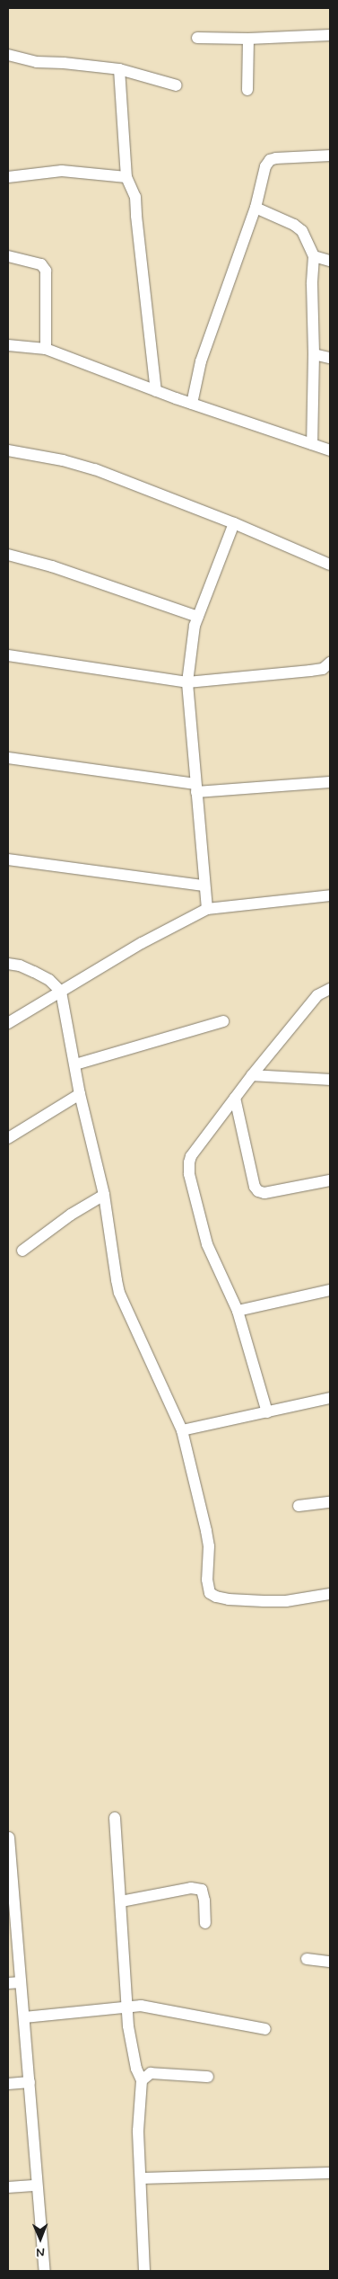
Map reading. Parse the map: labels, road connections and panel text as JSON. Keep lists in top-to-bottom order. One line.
{"north":"bottom"}
